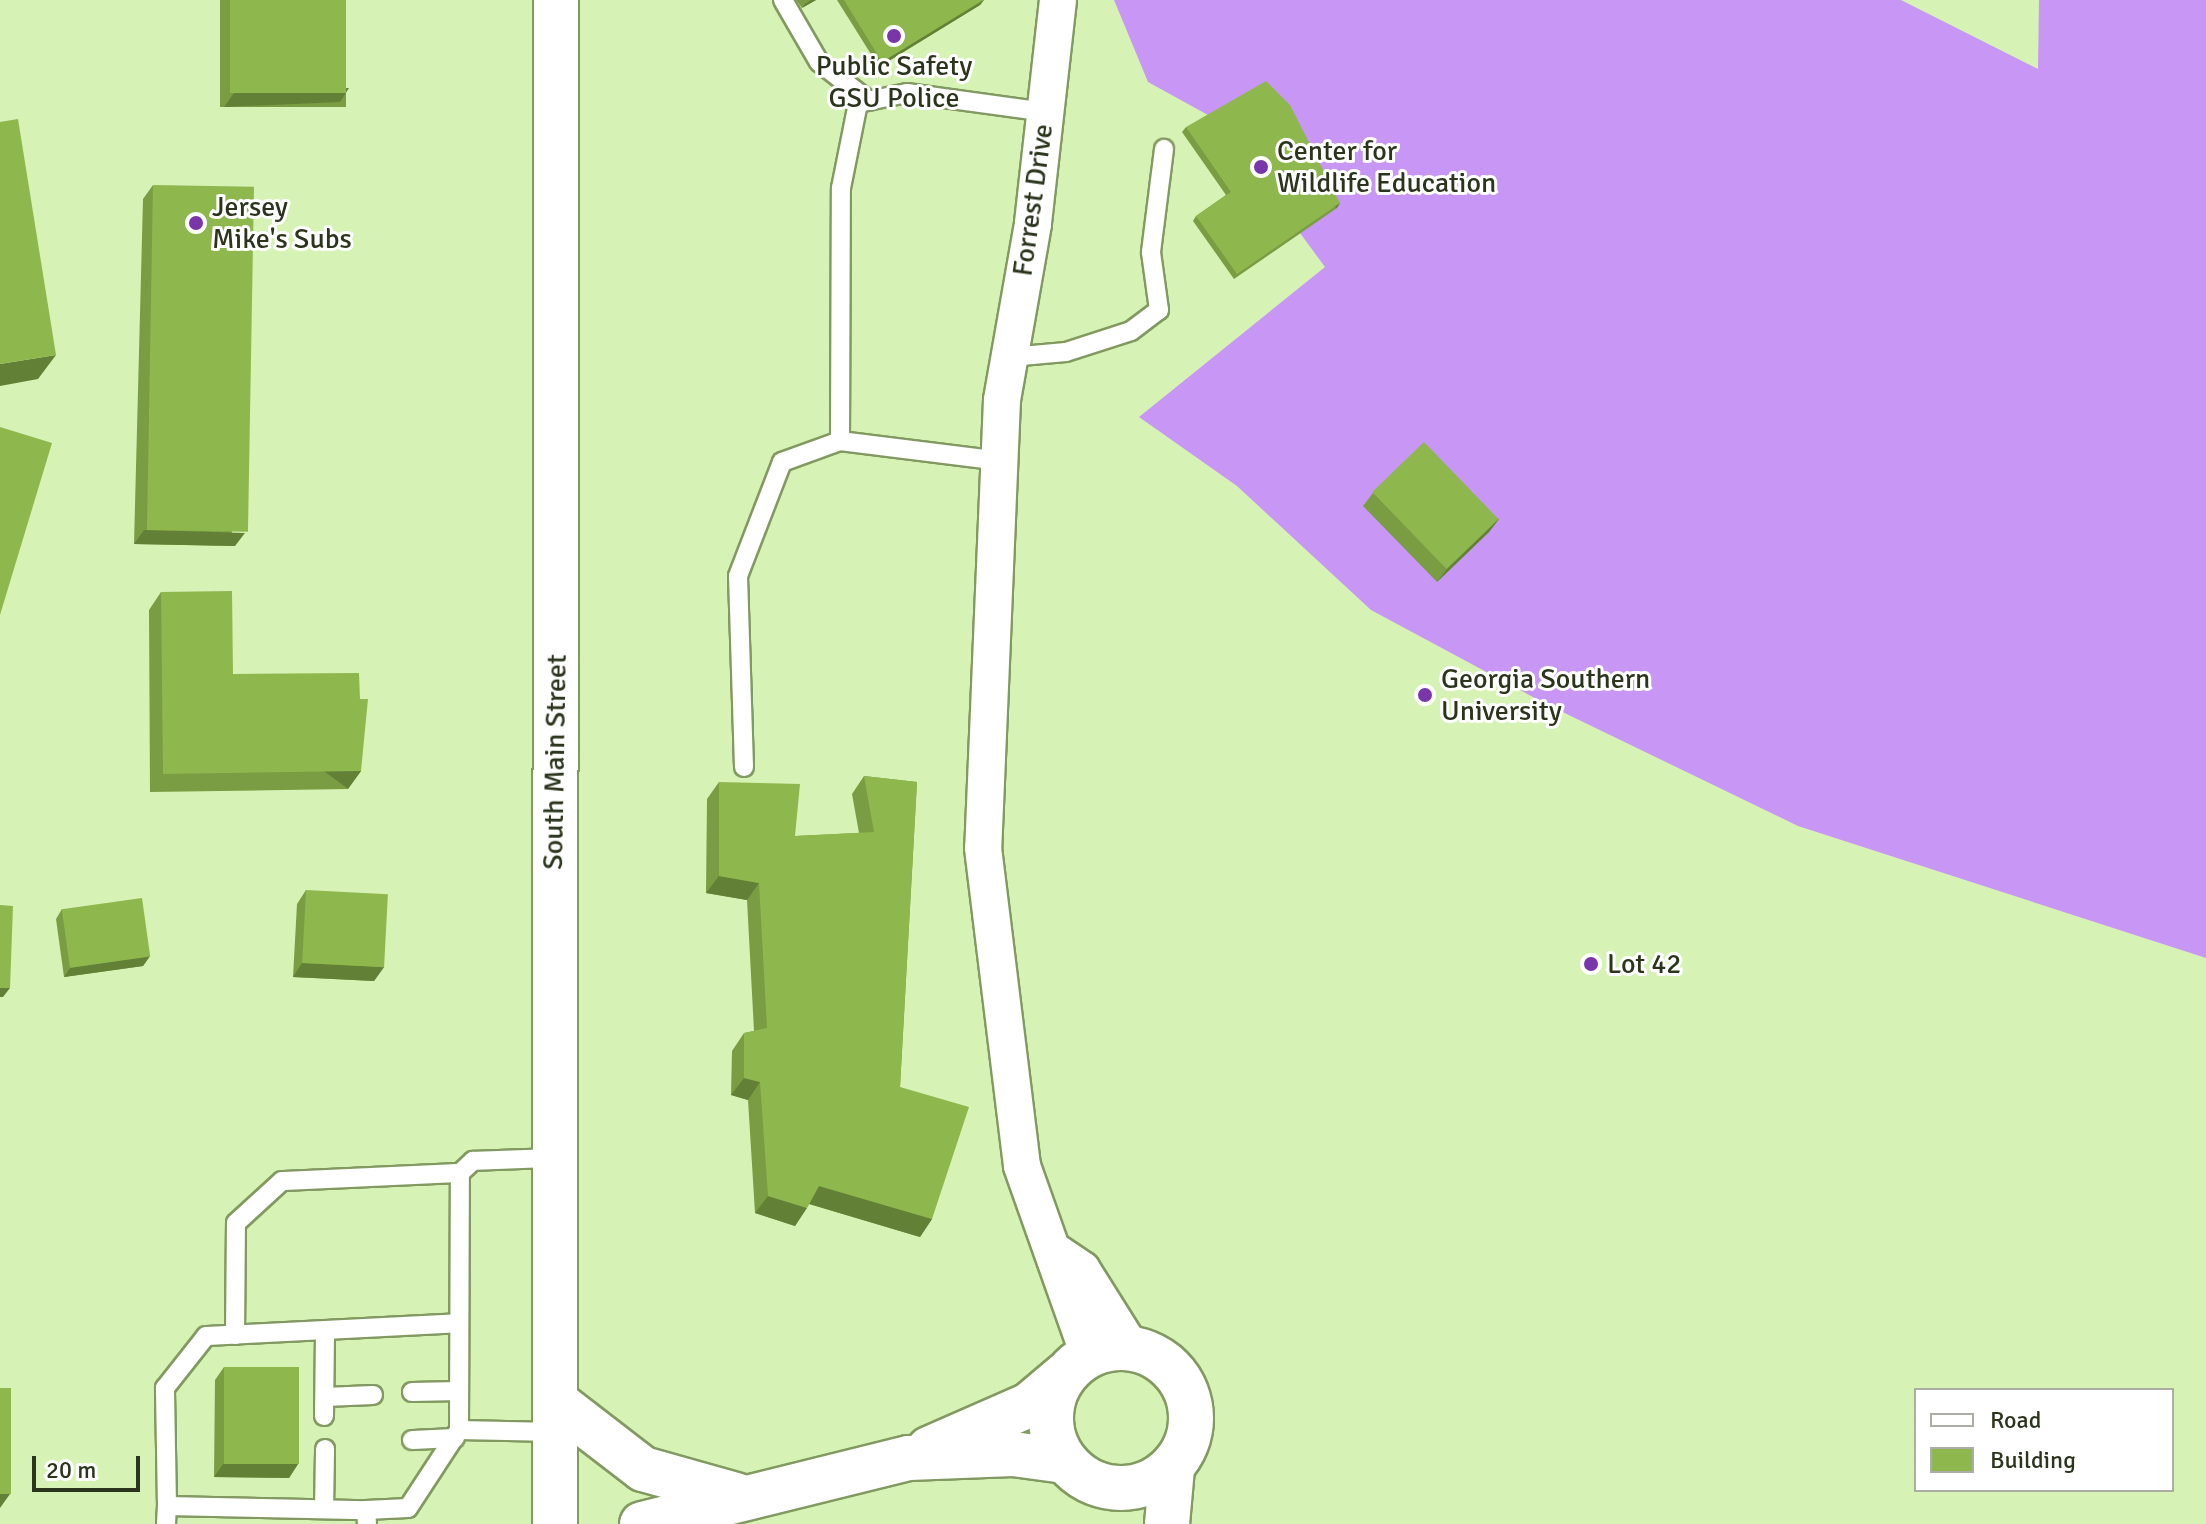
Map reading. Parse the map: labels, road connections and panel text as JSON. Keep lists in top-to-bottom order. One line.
{"streets":{"main road":["South Main Street"],"street":["Forrest Drive"]},"places":["Public Safety GSU Police","Center for Wildlife Education","Jersey Mike's Subs","Georgia Southern University","Lot 42"],"legend":["Road","Building"],"scale_bar":"20 m"}
